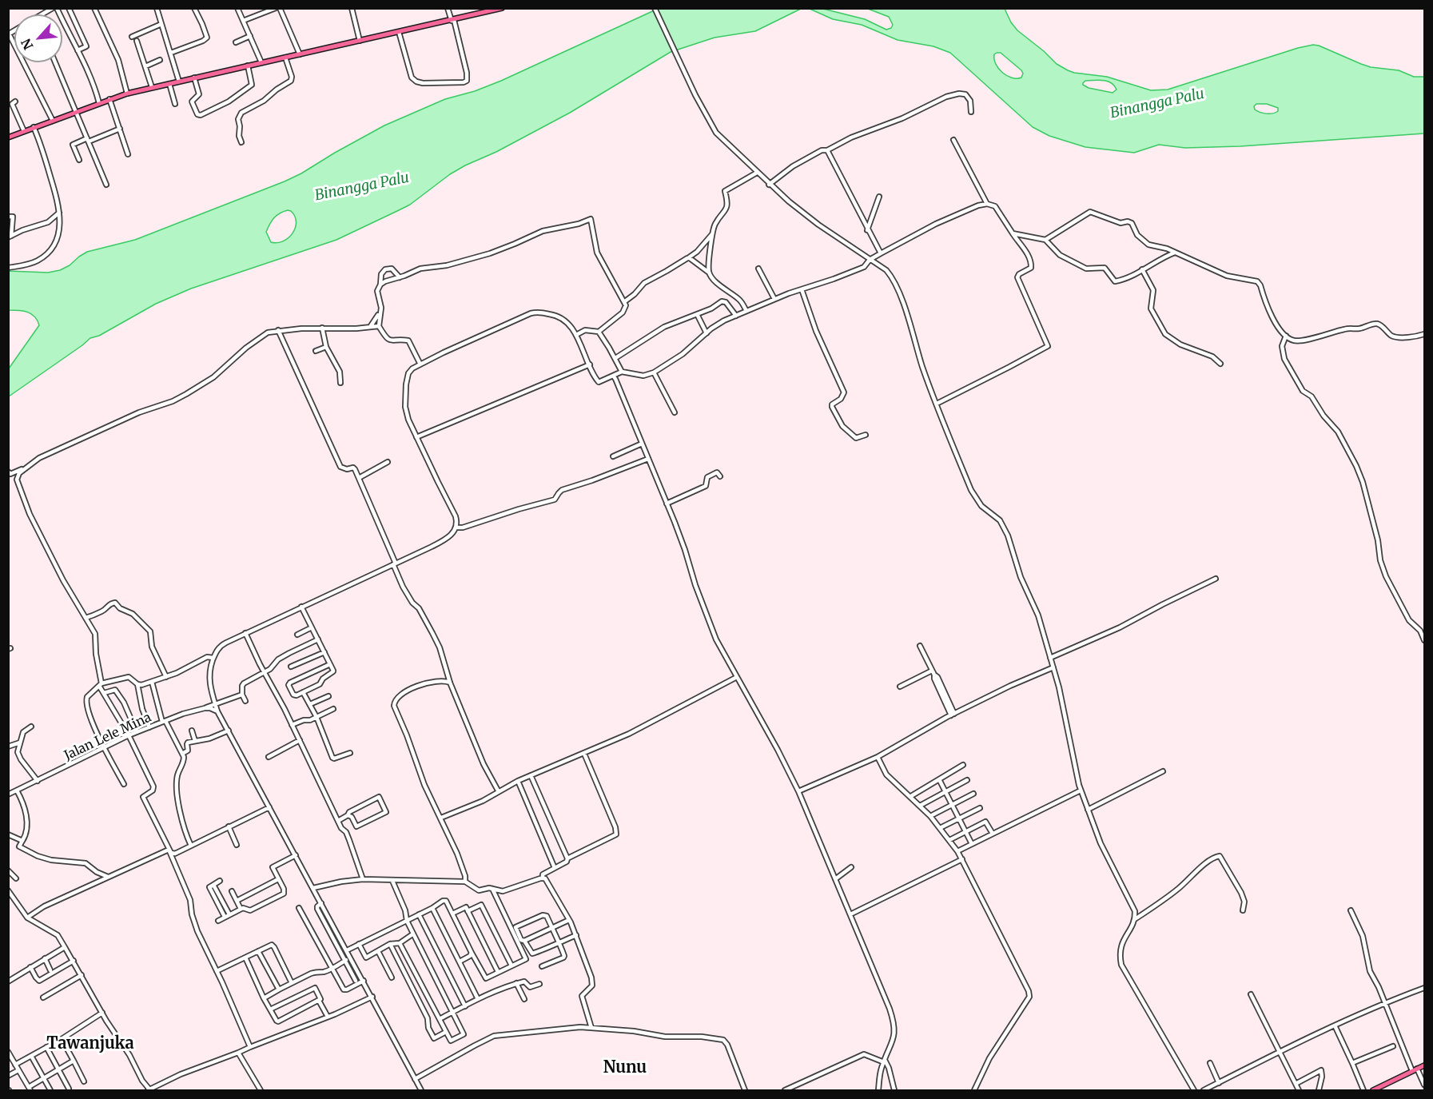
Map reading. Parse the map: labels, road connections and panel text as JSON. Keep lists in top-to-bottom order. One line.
{"streets":{"street":["Jalan Lele Mina"]},"districts":["Tawanjuka","Nunu"],"water":["Binangga Palu"],"north":"bottom left"}
